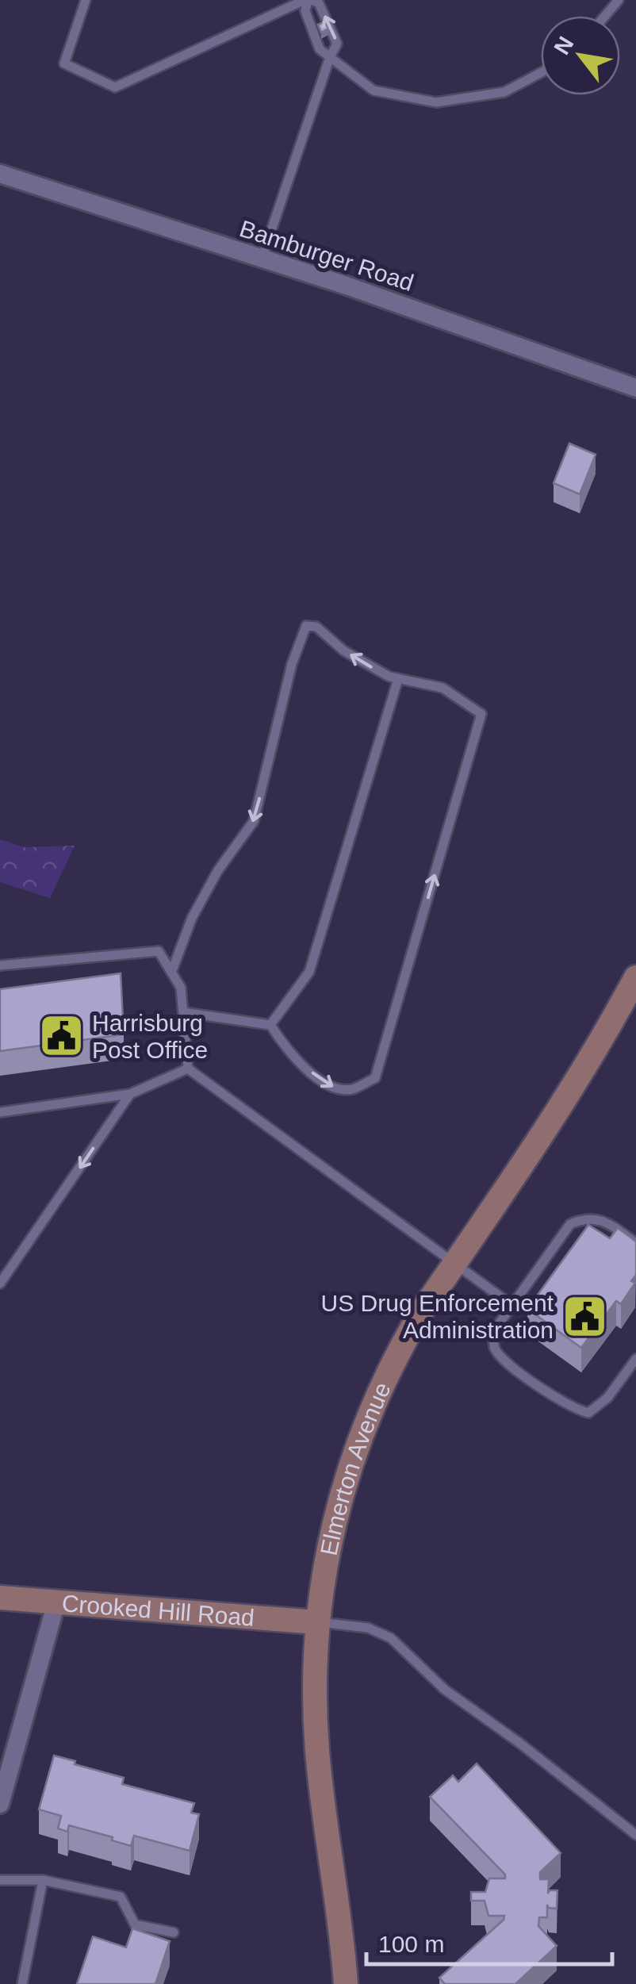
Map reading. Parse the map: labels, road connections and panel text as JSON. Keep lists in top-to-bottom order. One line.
{"streets":{"main road":["Elmerton Avenue","Crooked Hill Road"],"street":["Bamburger Road"]},"crossings":[["Elmerton Avenue","Crooked Hill Road"]],"places":{"public building":["Harrisburg Post Office","US Drug Enforcement Administration"]},"scale_bar":"100 m","north":"top left"}
